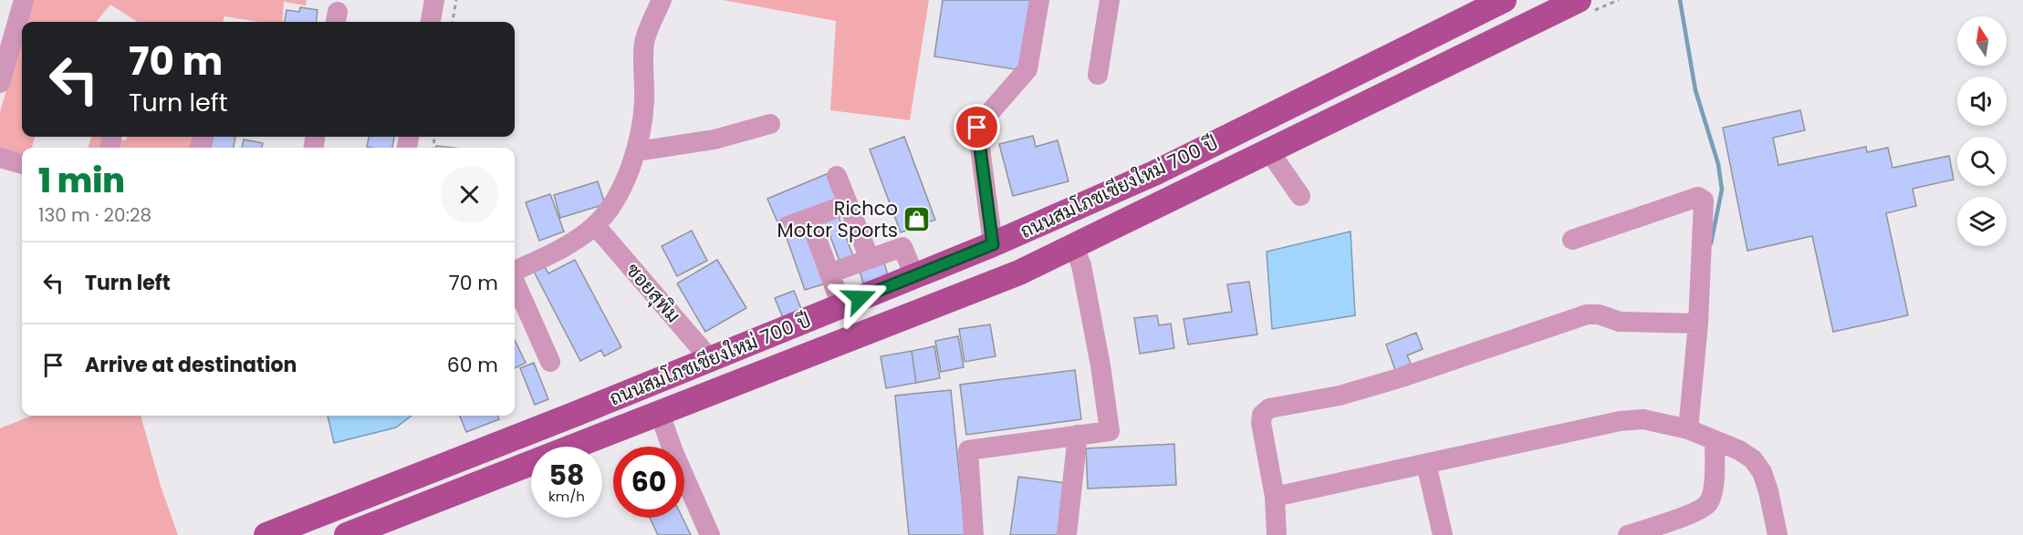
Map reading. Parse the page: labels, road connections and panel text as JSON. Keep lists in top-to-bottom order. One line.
{"streets":{"main road":["ถนนสมโภชเชียงใหม่ 700 ปี"],"street":["ซอยสุพิม"]},"crossings":[["ถนนสมโภชเชียงใหม่ 700 ปี","ซอยสุพิม"]],"places":{"shop":["Richco Motor Sports"]},"north":"top","page":{"turn":["70 m","Turn left"],"heading":["1 min","130 m · 20:28"],"list":[{"name":"Turn left","value":"70 m"},{"name":"Arrive at destination","value":"60 m"}],"speed":"58 km/h","limit":"60"}}
